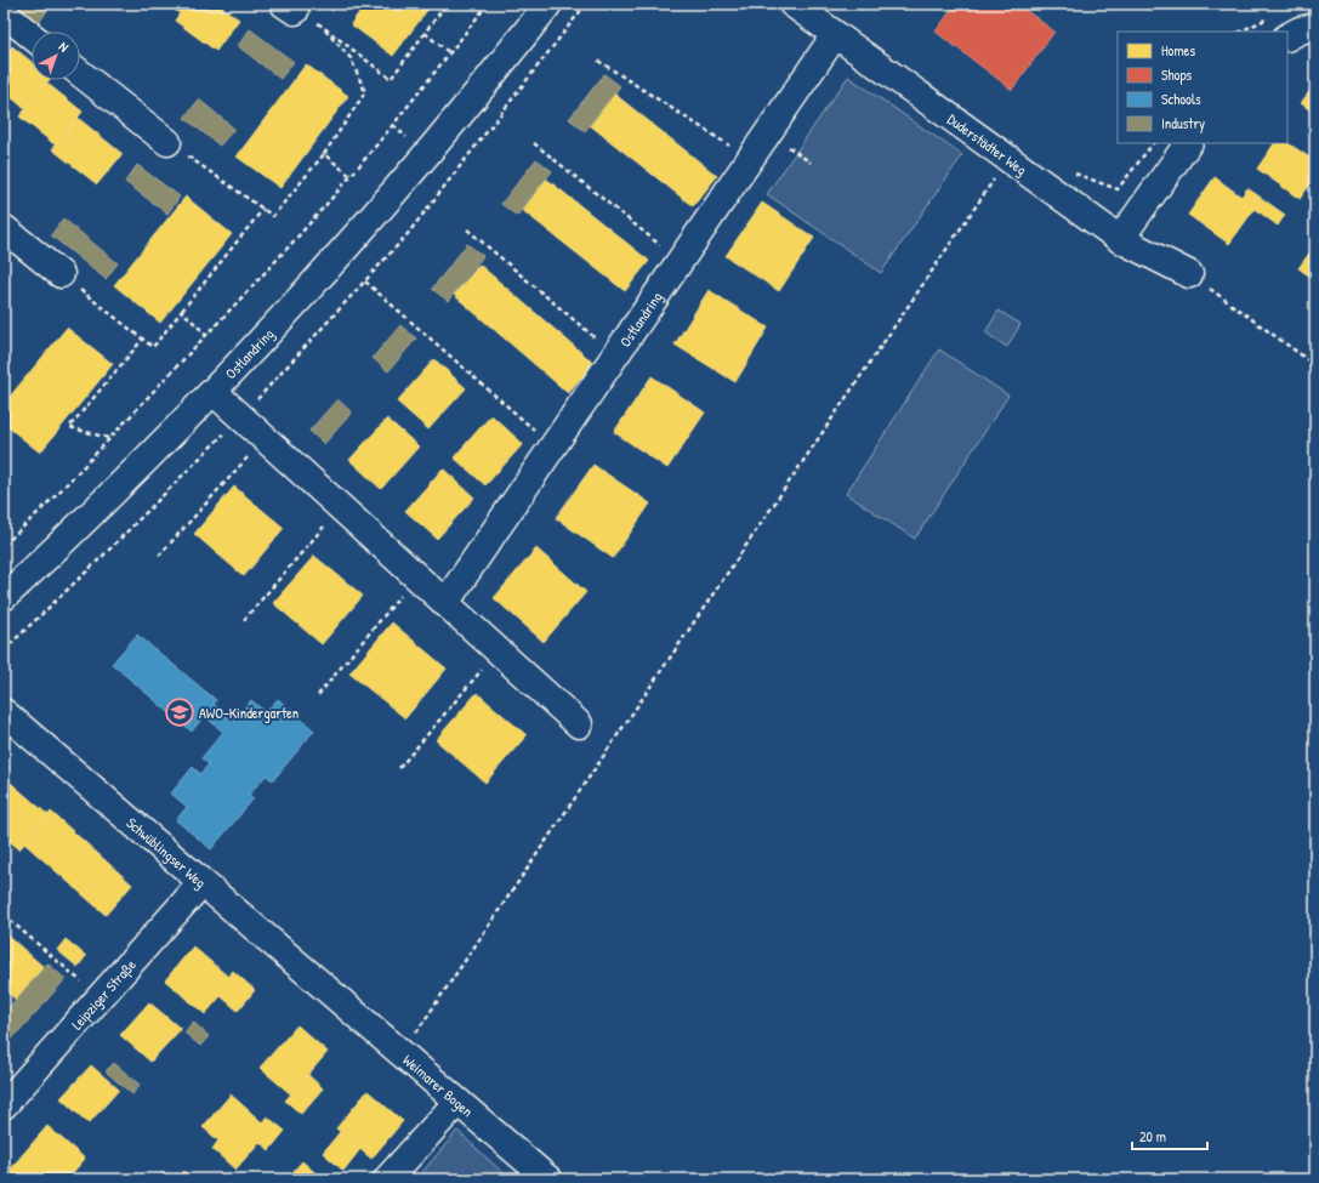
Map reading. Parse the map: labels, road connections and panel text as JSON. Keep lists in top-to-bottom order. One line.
{"streets":{"street":["Duderstädter Weg","Ostlandring","Schwüblingser Weg","Leipziger Straße","Weimarer Bogen"]},"crossings":[["Duderstädter Weg","Ostlandring"],["Schwüblingser Weg","Leipziger Straße"],["Schwüblingser Weg","Weimarer Bogen"]],"places":{"school or university":["AWO-Kindergarten"]},"legend":["Homes","Shops","Schools","Industry"],"scale_bar":"20 m","north":"top right"}
